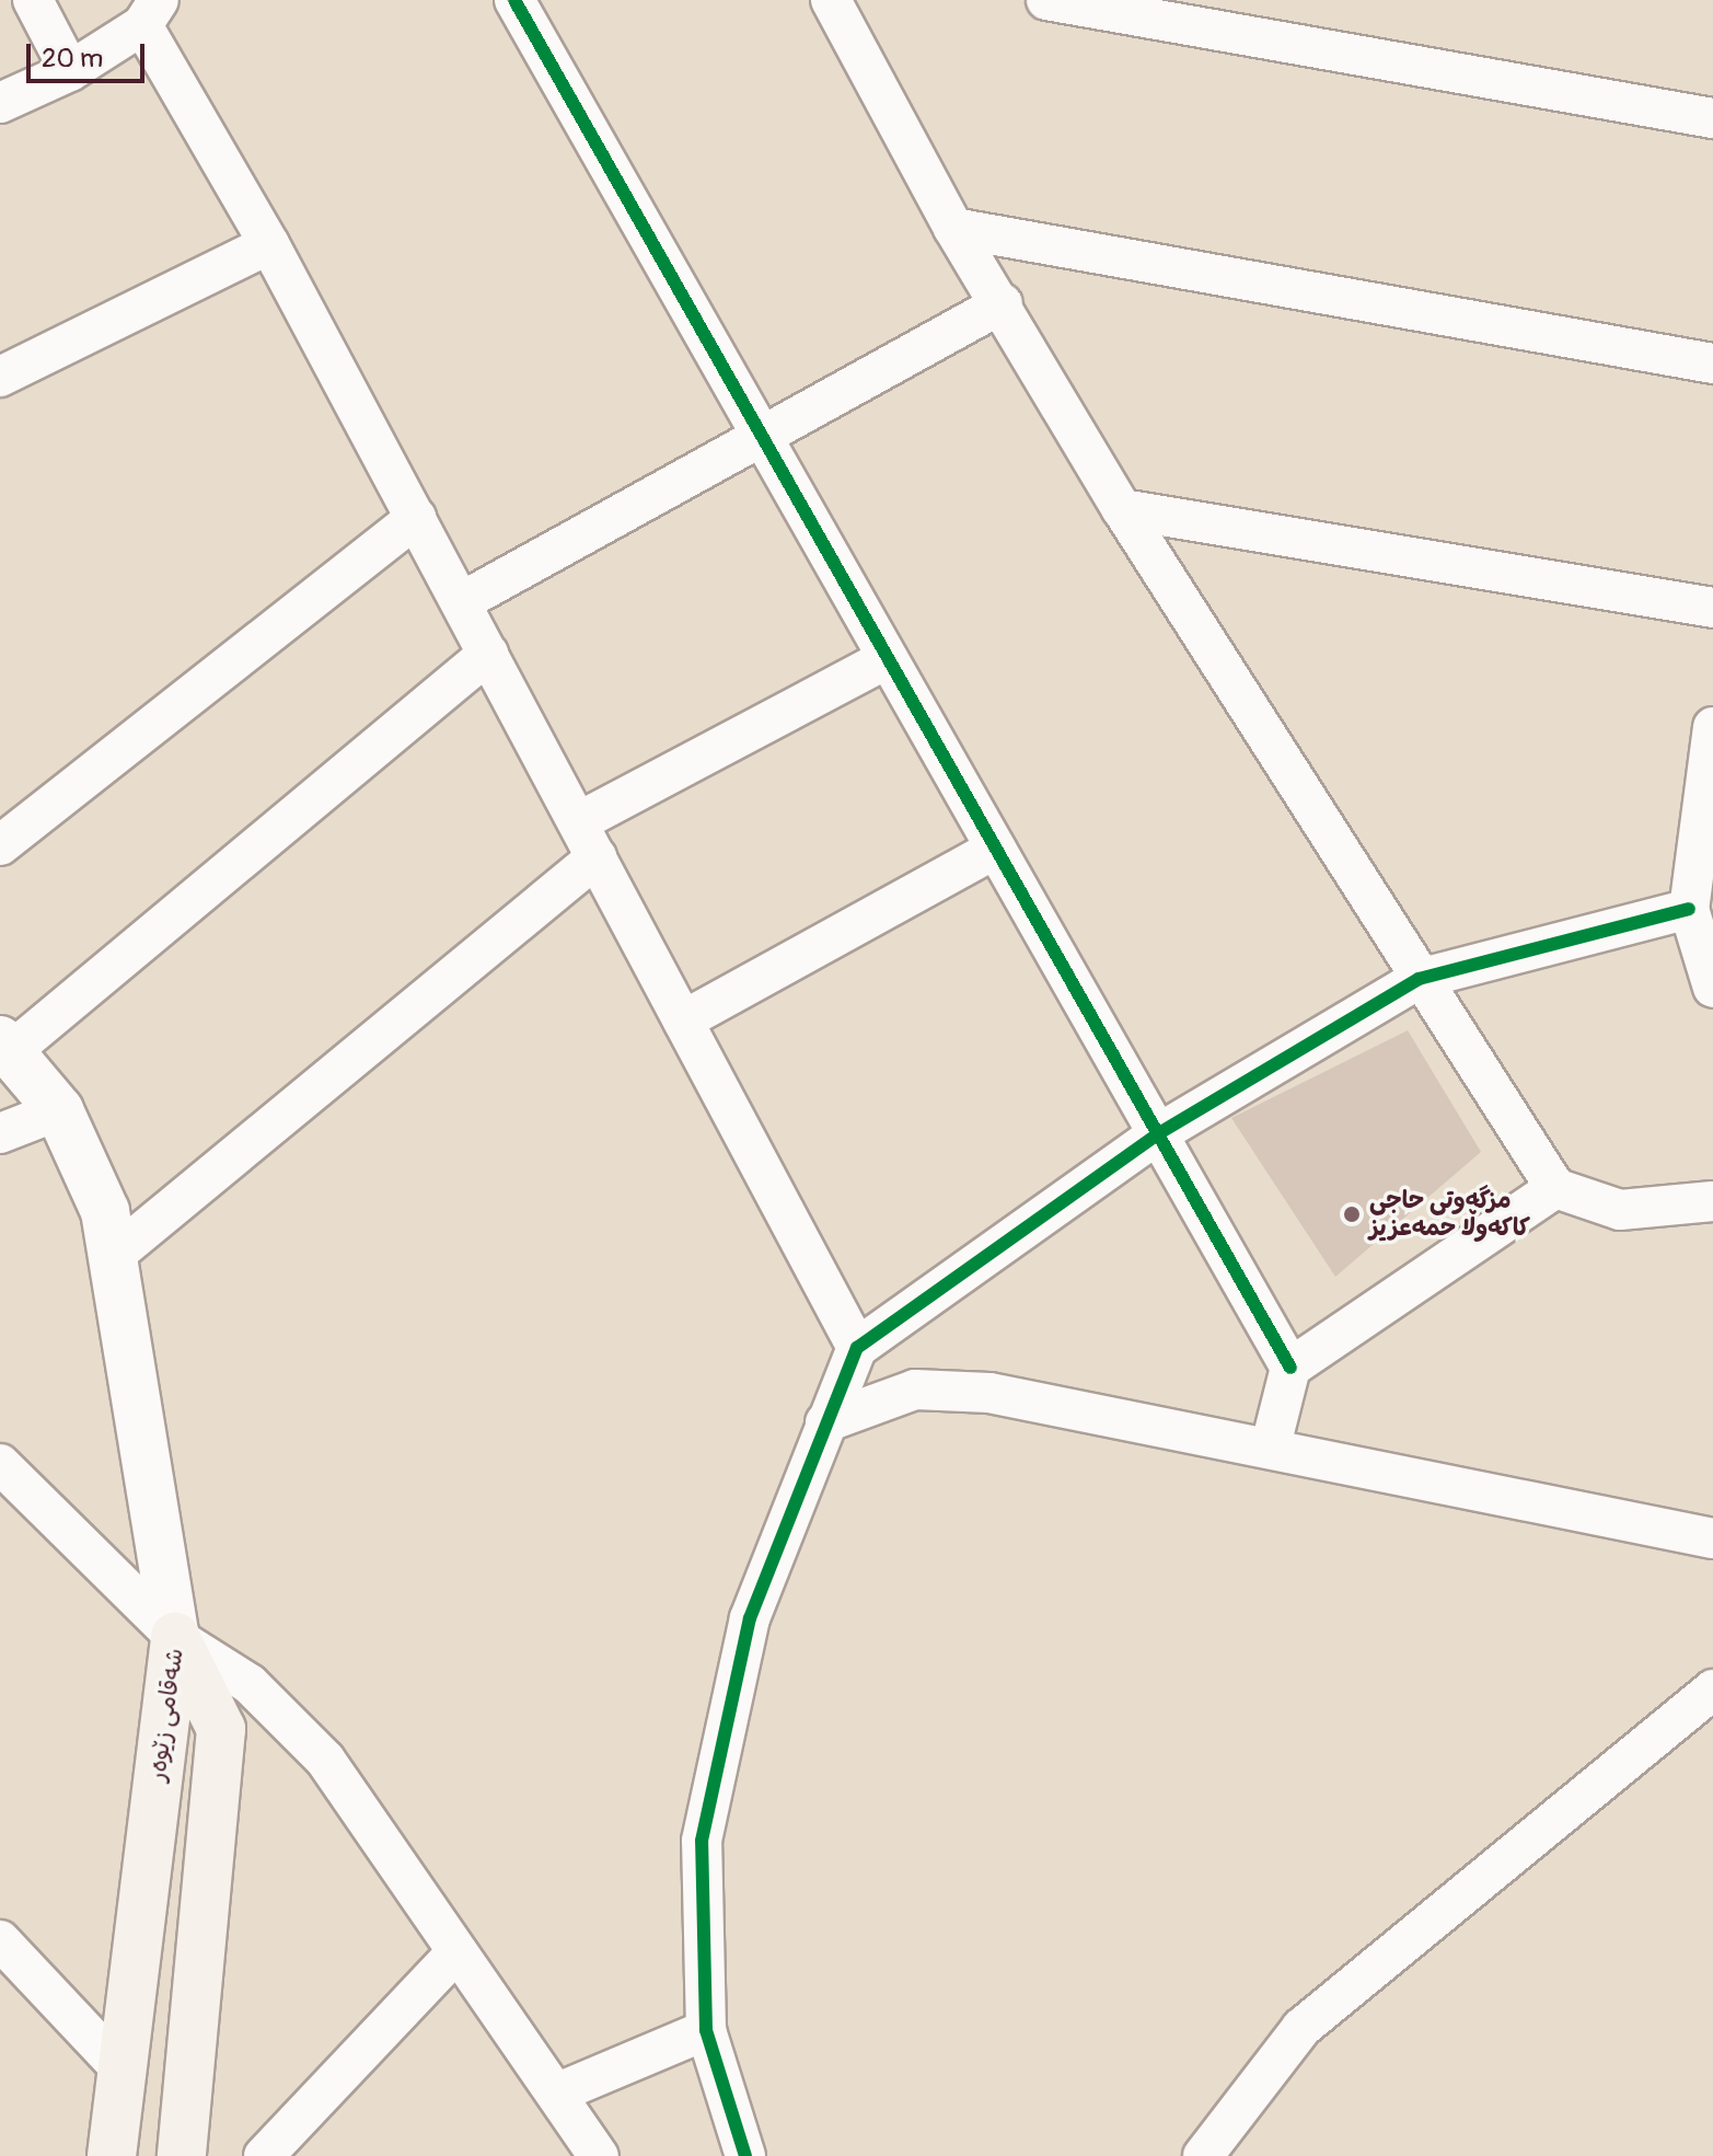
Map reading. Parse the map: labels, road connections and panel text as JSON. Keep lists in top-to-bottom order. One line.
{"streets":{"main road":["شەقامی زێوەر"]},"places":["مزگەوتی حاجی کاکەوڵا حمەعزیز"],"scale_bar":"20 m"}
